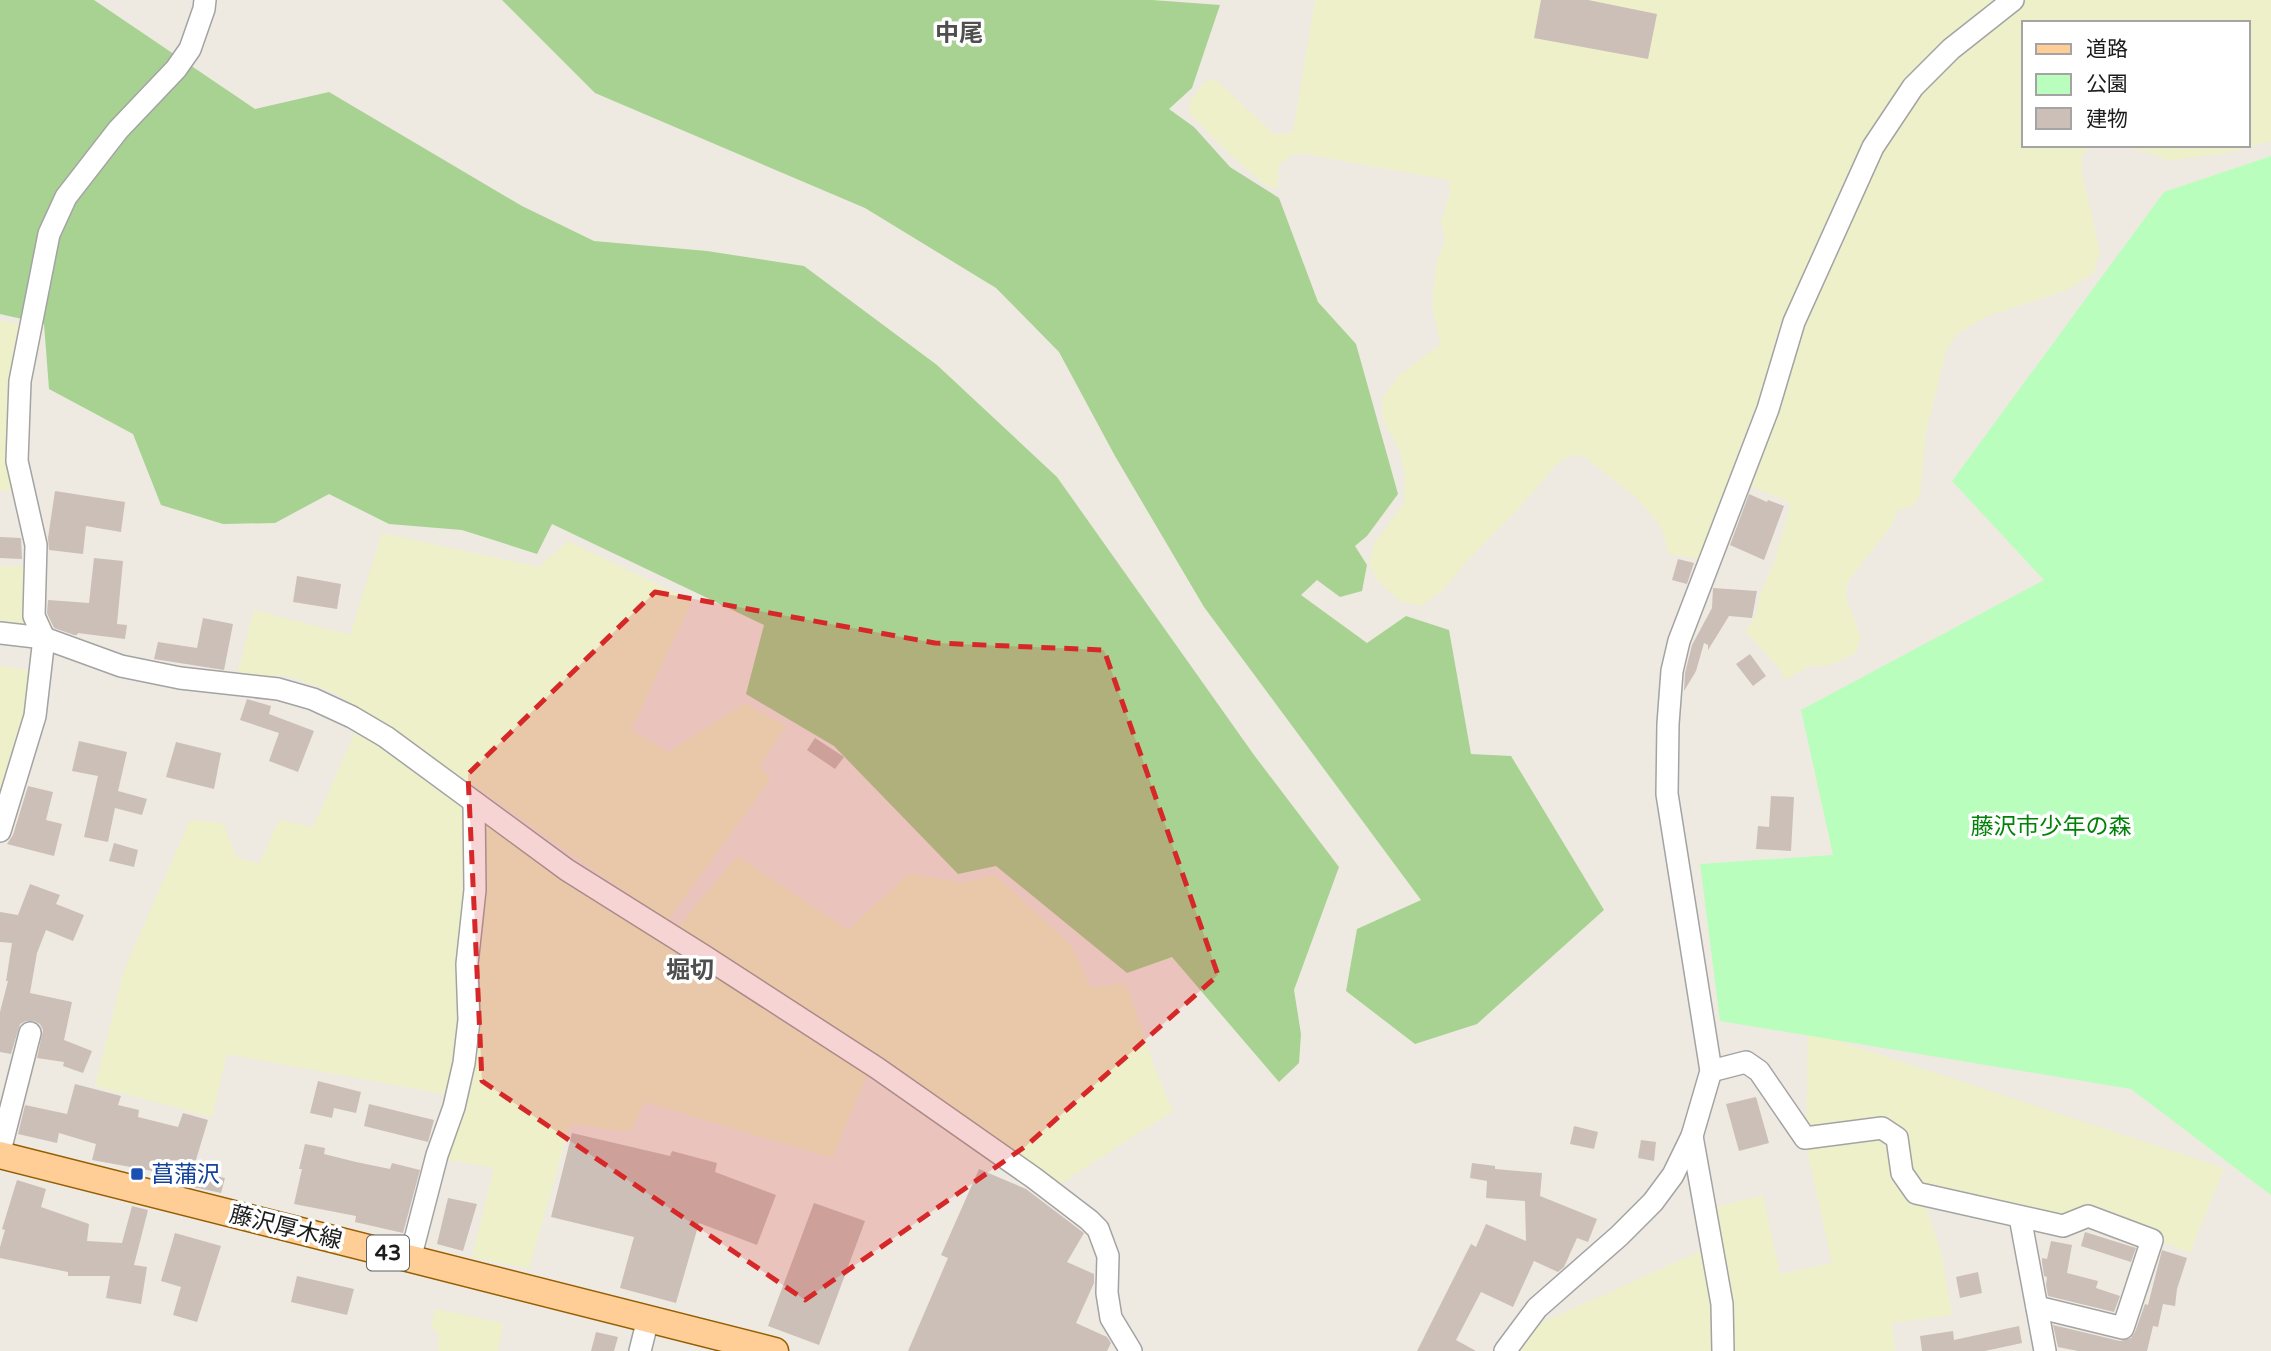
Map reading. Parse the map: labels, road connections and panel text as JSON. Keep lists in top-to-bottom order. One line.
{"streets":{"main road":["藤沢厚木線","43"]},"districts":["中尾","堀切"],"parks":["藤沢市少年の森"],"places":{"transit":["菖蒲沢"]},"legend":["道路","公園","建物"]}
